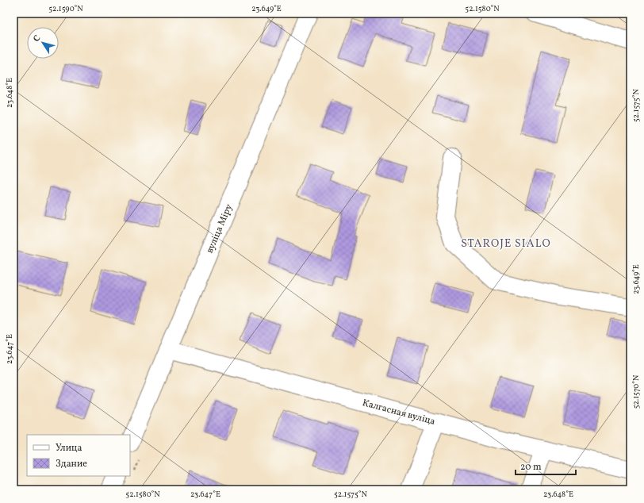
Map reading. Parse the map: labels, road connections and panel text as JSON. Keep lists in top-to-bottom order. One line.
{"streets":{"street":["вуліца Міру","Калгасная вуліца"]},"crossings":[["вуліца Міру","Калгасная вуліца"]],"districts":["STAROJE SIALO"],"legend":["Улица","Здание"],"scale_bar":"20 m","north":"top left","coordinates":["52.1590°N","23.649°E","52.1580°N","23.648°E","52.1575°N","23.647°E","52.1570°N"]}
